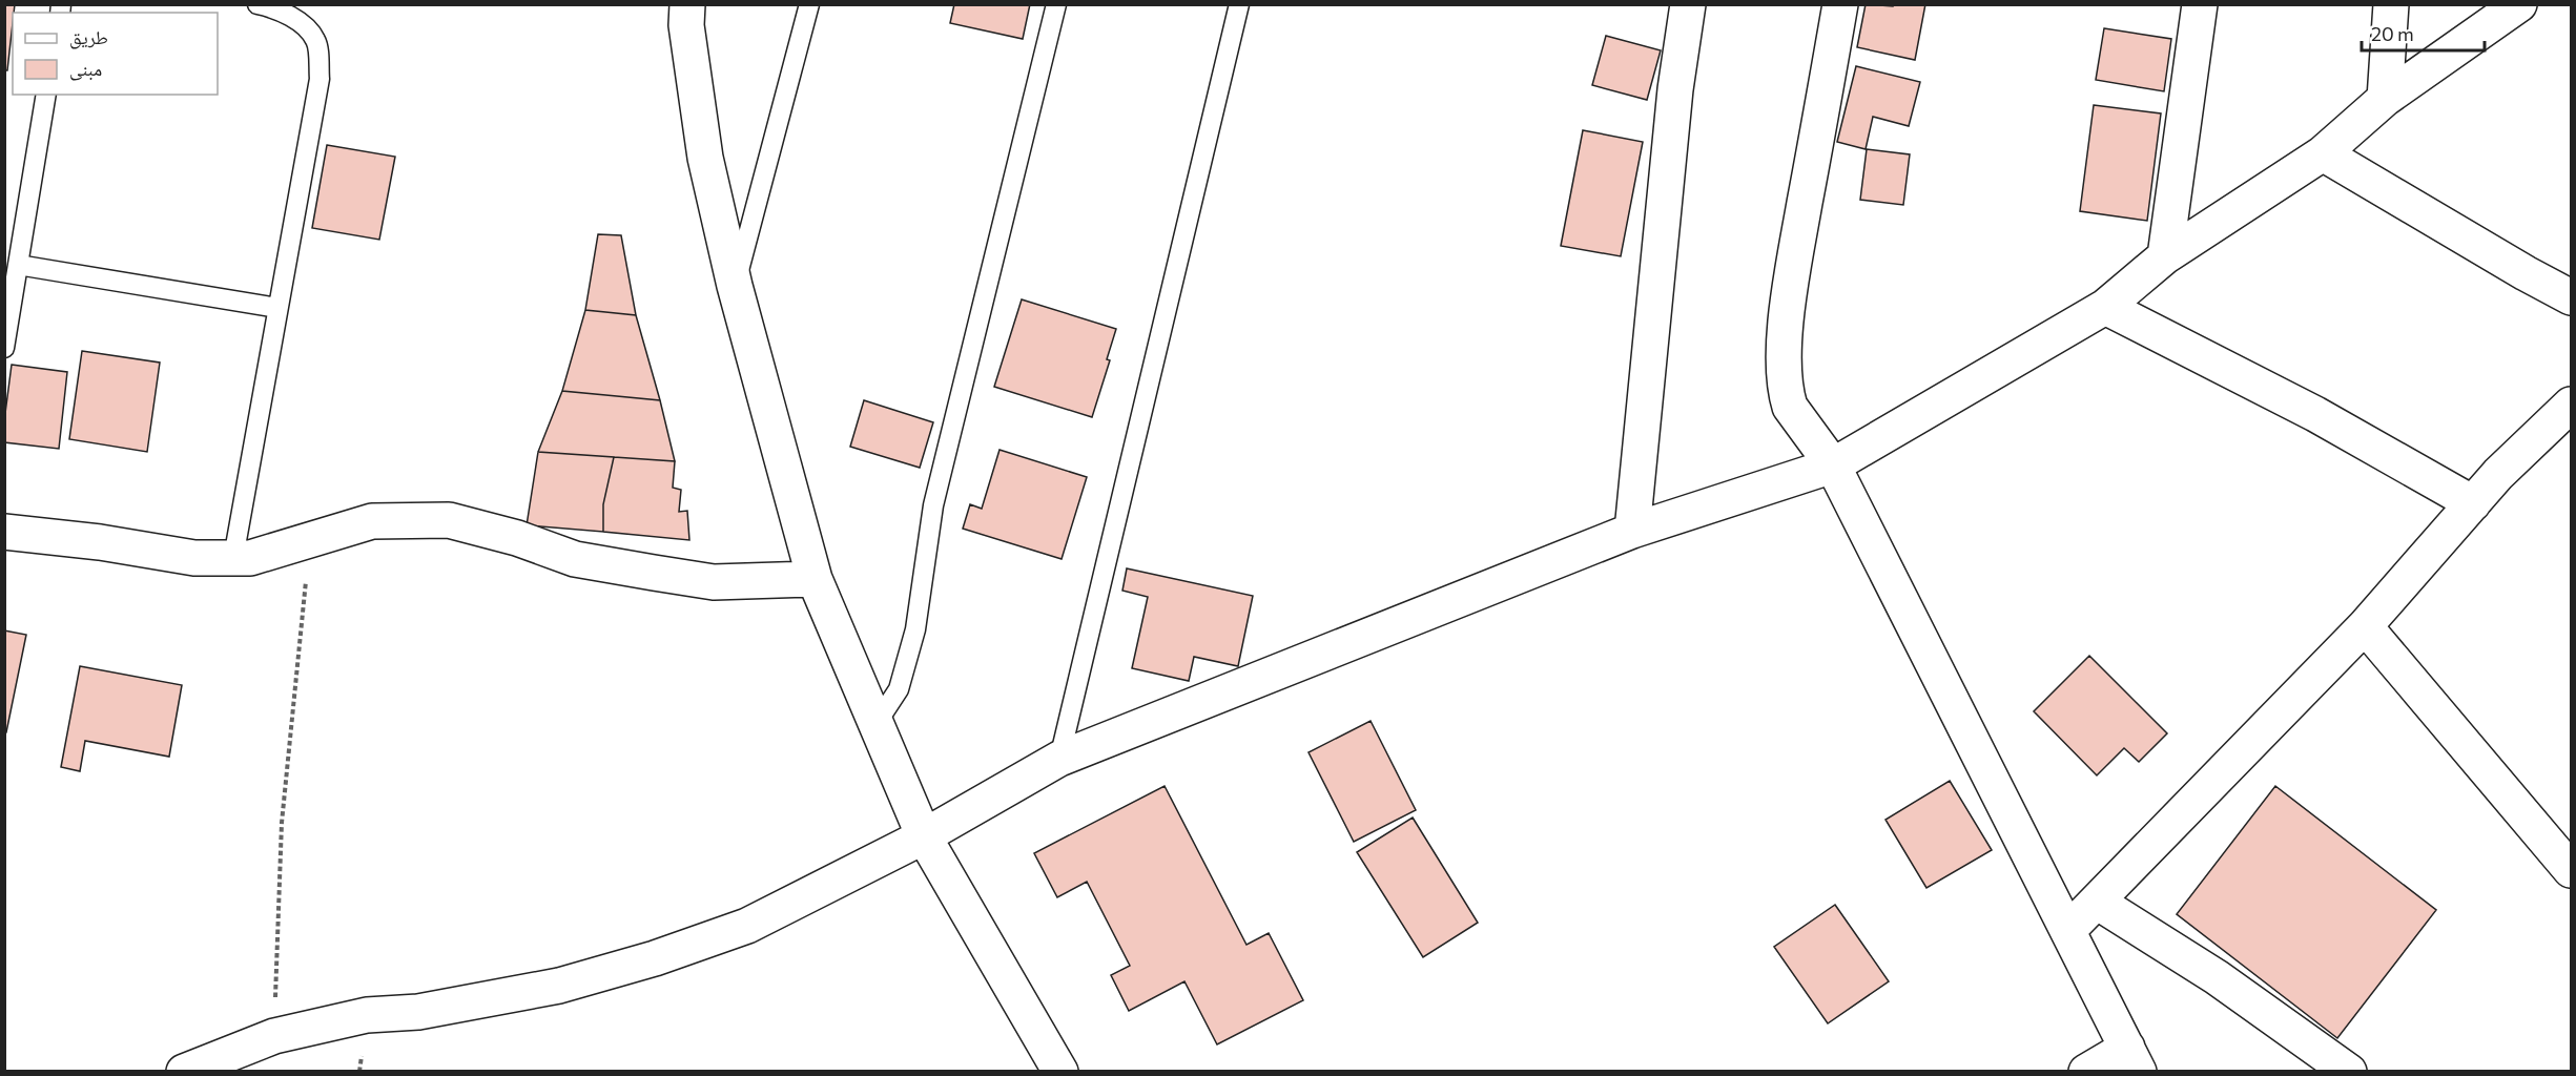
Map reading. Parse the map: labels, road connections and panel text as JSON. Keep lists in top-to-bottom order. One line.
{"legend":["طريق","مبنى"],"scale_bar":"20 m"}
